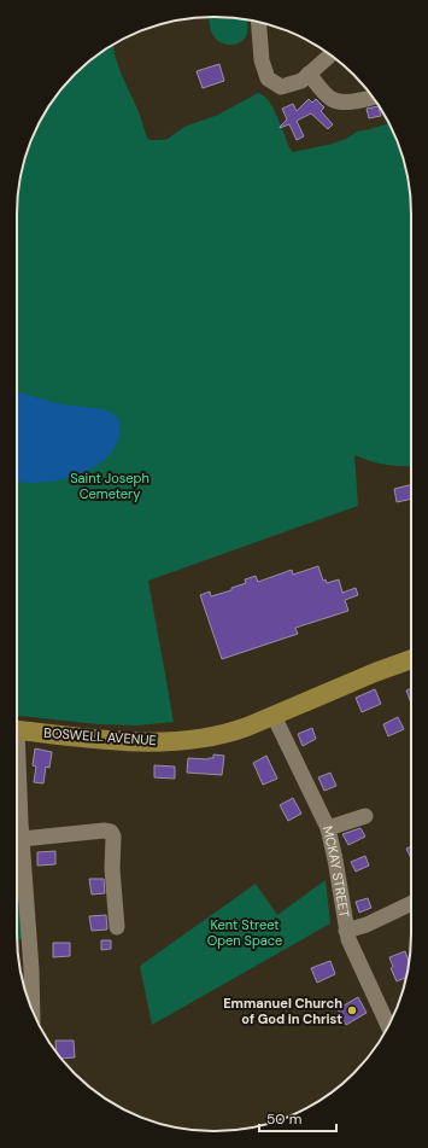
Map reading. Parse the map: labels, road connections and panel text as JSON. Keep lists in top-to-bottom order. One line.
{"streets":{"main road":["BOSWELL AVENUE"],"street":["MCKAY STREET"]},"crossings":[["BOSWELL AVENUE","MCKAY STREET"]],"parks":["Saint Joseph Cemetery","Kent Street Open Space"],"places":["Emmanuel Church of God in Christ"],"scale_bar":"50 m"}
